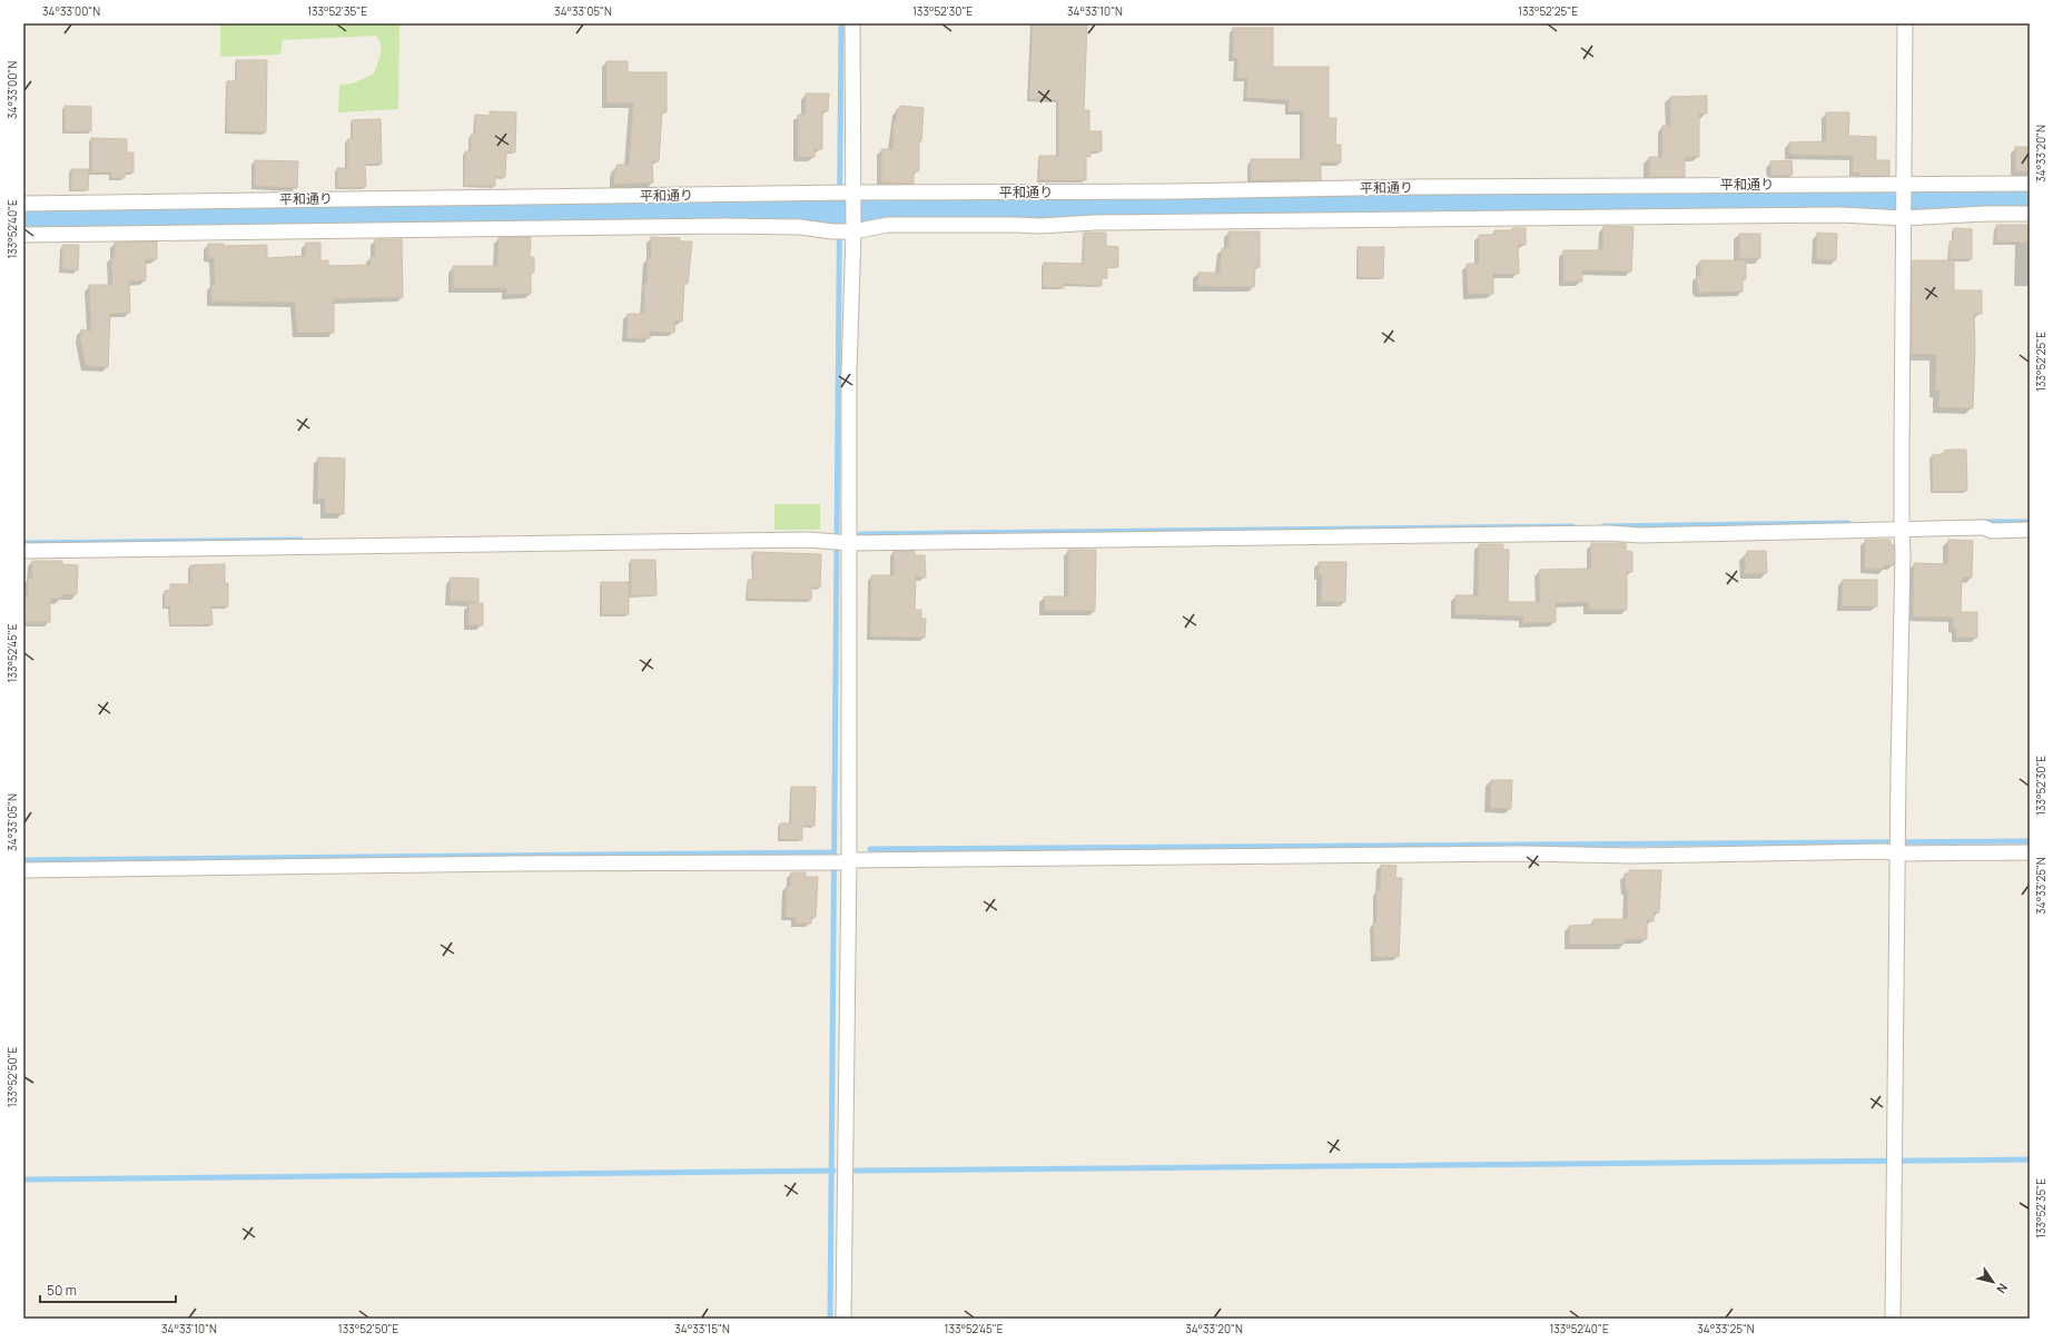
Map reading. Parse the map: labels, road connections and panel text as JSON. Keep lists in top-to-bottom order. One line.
{"streets":{"street":["平和通り"]},"scale_bar":"50 m","north":"bottom right","coordinates":["34°33'00\"N","133°52'35\"E","34°33'05\"N","133°52'30\"E","34°33'10\"N","133°52'25\"E","34°33'20\"N","133°52'40\"E","133°52'45\"E","34°33'25\"N","133°52'50\"E","34°33'15\"N"]}
